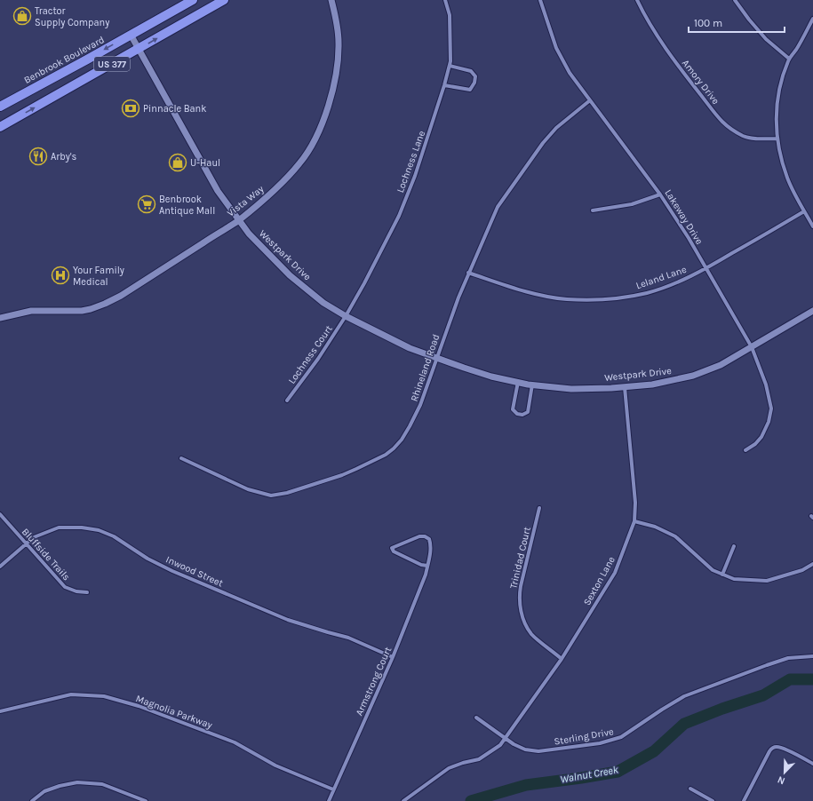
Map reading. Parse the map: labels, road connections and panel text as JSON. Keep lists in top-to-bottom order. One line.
{"streets":{"highway":["Benbrook Boulevard","US 377"],"street":["Amory Drive","Lochness Lane","Vista Way","Lakeway Drive","Westpark Drive","Leland Lane","Lochness Court","Rhineland Road","Bluffside Trails","Trinidad Court","Inwood Street","Sexton Lane","Armstrong Court","Magnolia Parkway","Sterling Drive"]},"crossings":[["Benbrook Boulevard","Westpark Drive"],["US 377","Westpark Drive"],["Lochness Lane","Westpark Drive"],["Lochness Lane","Lochness Court"],["Vista Way","Westpark Drive"],["Lakeway Drive","Westpark Drive"],["Lakeway Drive","Leland Lane"],["Lakeway Drive","Rhineland Road"],["Westpark Drive","Lochness Court"],["Westpark Drive","Rhineland Road"],["Westpark Drive","Sexton Lane"],["Leland Lane","Rhineland Road"],["Bluffside Trails","Inwood Street"],["Trinidad Court","Sexton Lane"],["Inwood Street","Armstrong Court"],["Sexton Lane","Sterling Drive"],["Armstrong Court","Magnolia Parkway"]],"water":["Walnut Creek"],"places":{"shop":["Tractor Supply Company","U-Haul"],"bank":["Pinnacle Bank"],"restaurant":["Arby's"],"supermarket":["Benbrook Antique Mall"],"hospital":["Your Family Medical"]},"scale_bar":"100 m","north":"bottom left"}
